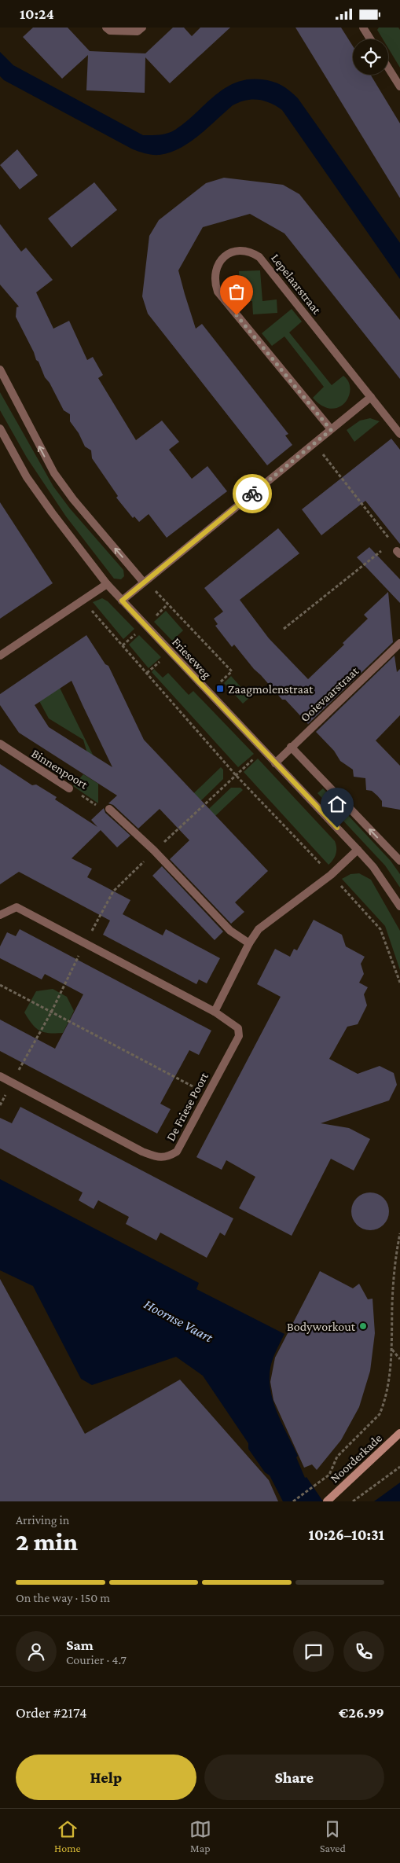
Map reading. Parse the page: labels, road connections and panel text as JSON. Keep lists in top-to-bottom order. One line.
{"streets":{"main road":["Noorderkade"],"street":["Lepelaarstraat","Frieseweg","Ooievaarstraat","Binnenpoort","De Friese Poort"]},"crossings":[["Frieseweg","Ooievaarstraat"]],"water":["Hoornse Vaart"],"places":{"transit":["Zaagmolenstraat"],"other":["Bodyworkout"]},"page":{"status":"10:24","heading":["2 min","Arriving in","10:26–10:31"],"panel":["Sam","Courier · 4.7","Order #2174","€26.99"],"bar":"On the way · 150 m","buttons":["Help","Share"],"tabs":["Home","Map","Saved"]}}
